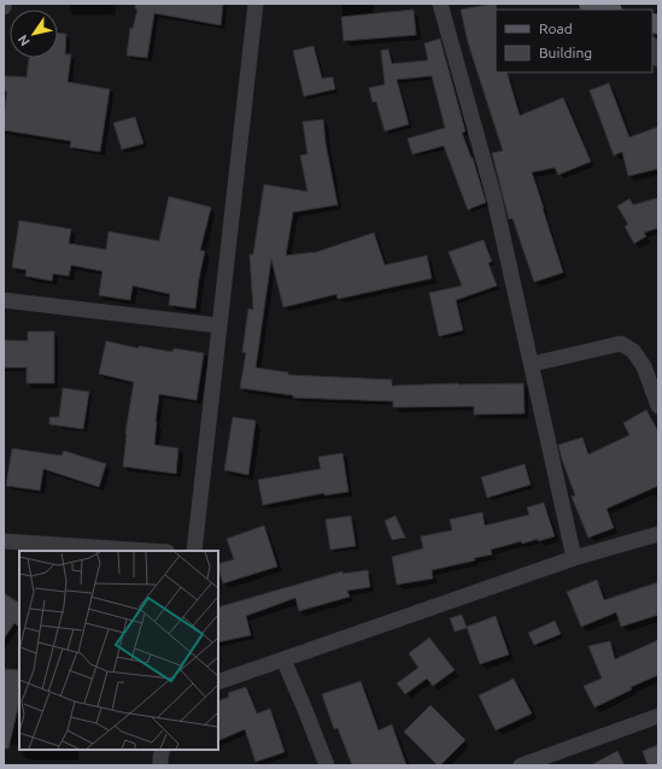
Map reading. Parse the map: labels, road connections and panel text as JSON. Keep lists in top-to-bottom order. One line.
{"legend":["Road","Building"],"north":"bottom left"}
